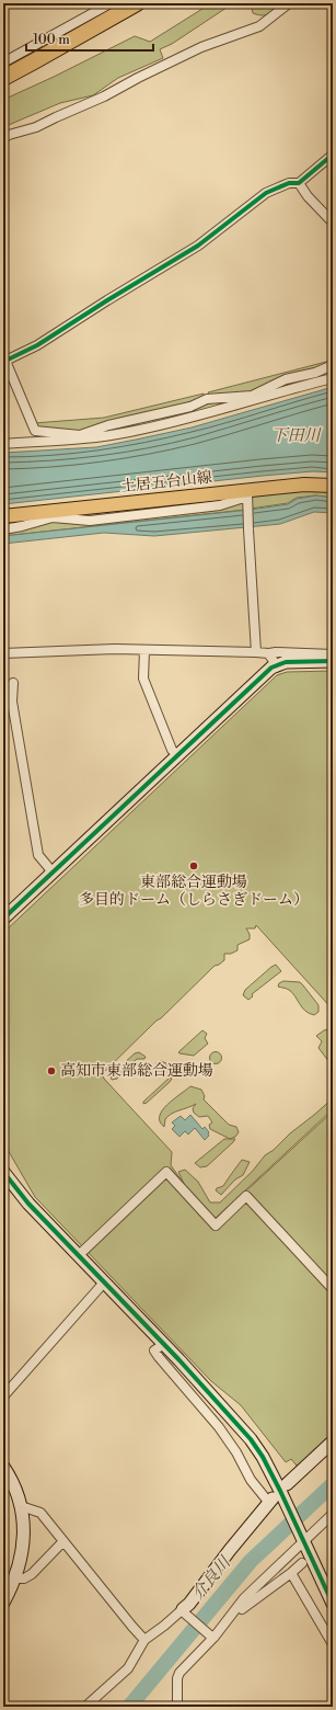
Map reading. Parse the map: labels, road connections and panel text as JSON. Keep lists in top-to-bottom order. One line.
{"streets":{"main road":["土居五台山線"]},"water":["下田川","介良川"],"places":["東部総合運動場 多目的ドーム（しらさぎドーム）","高知市東部総合運動場"],"scale_bar":"100 m"}
